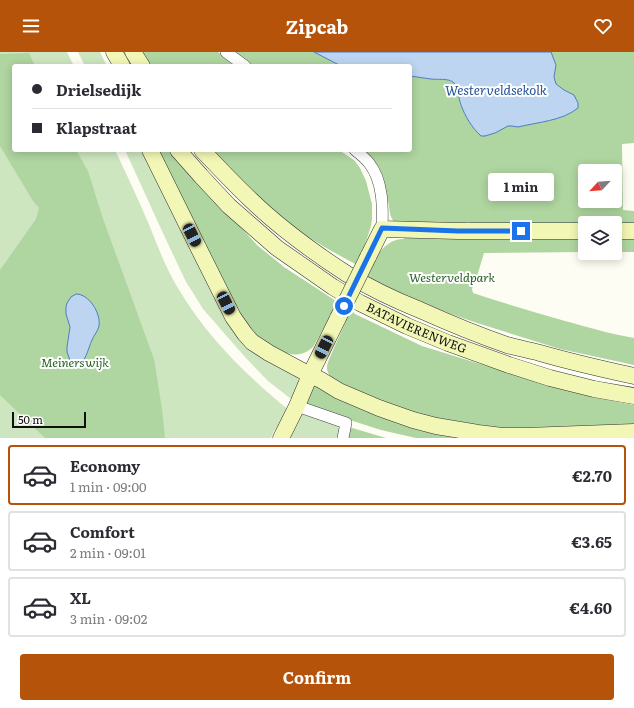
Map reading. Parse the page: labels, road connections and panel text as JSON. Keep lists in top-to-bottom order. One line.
{"streets":{"main road":["BATAVIERENWEG"]},"water":["Westerveldsekolk"],"parks":["Westerveldpark","Meinerswijk"],"scale_bar":"50 m","north":"bottom left","page":{"header":"Zipcab","banner":["Drielsedijk","Klapstraat"],"bubble":"1 min","scale":"50 m","list":[{"name":"Economy","note":"1 min · 09:00","value":"€2.70"},{"name":"Comfort","note":"2 min · 09:01","value":"€3.65"},{"name":"XL","note":"3 min · 09:02","value":"€4.60"}],"buttons":"Confirm"}}
